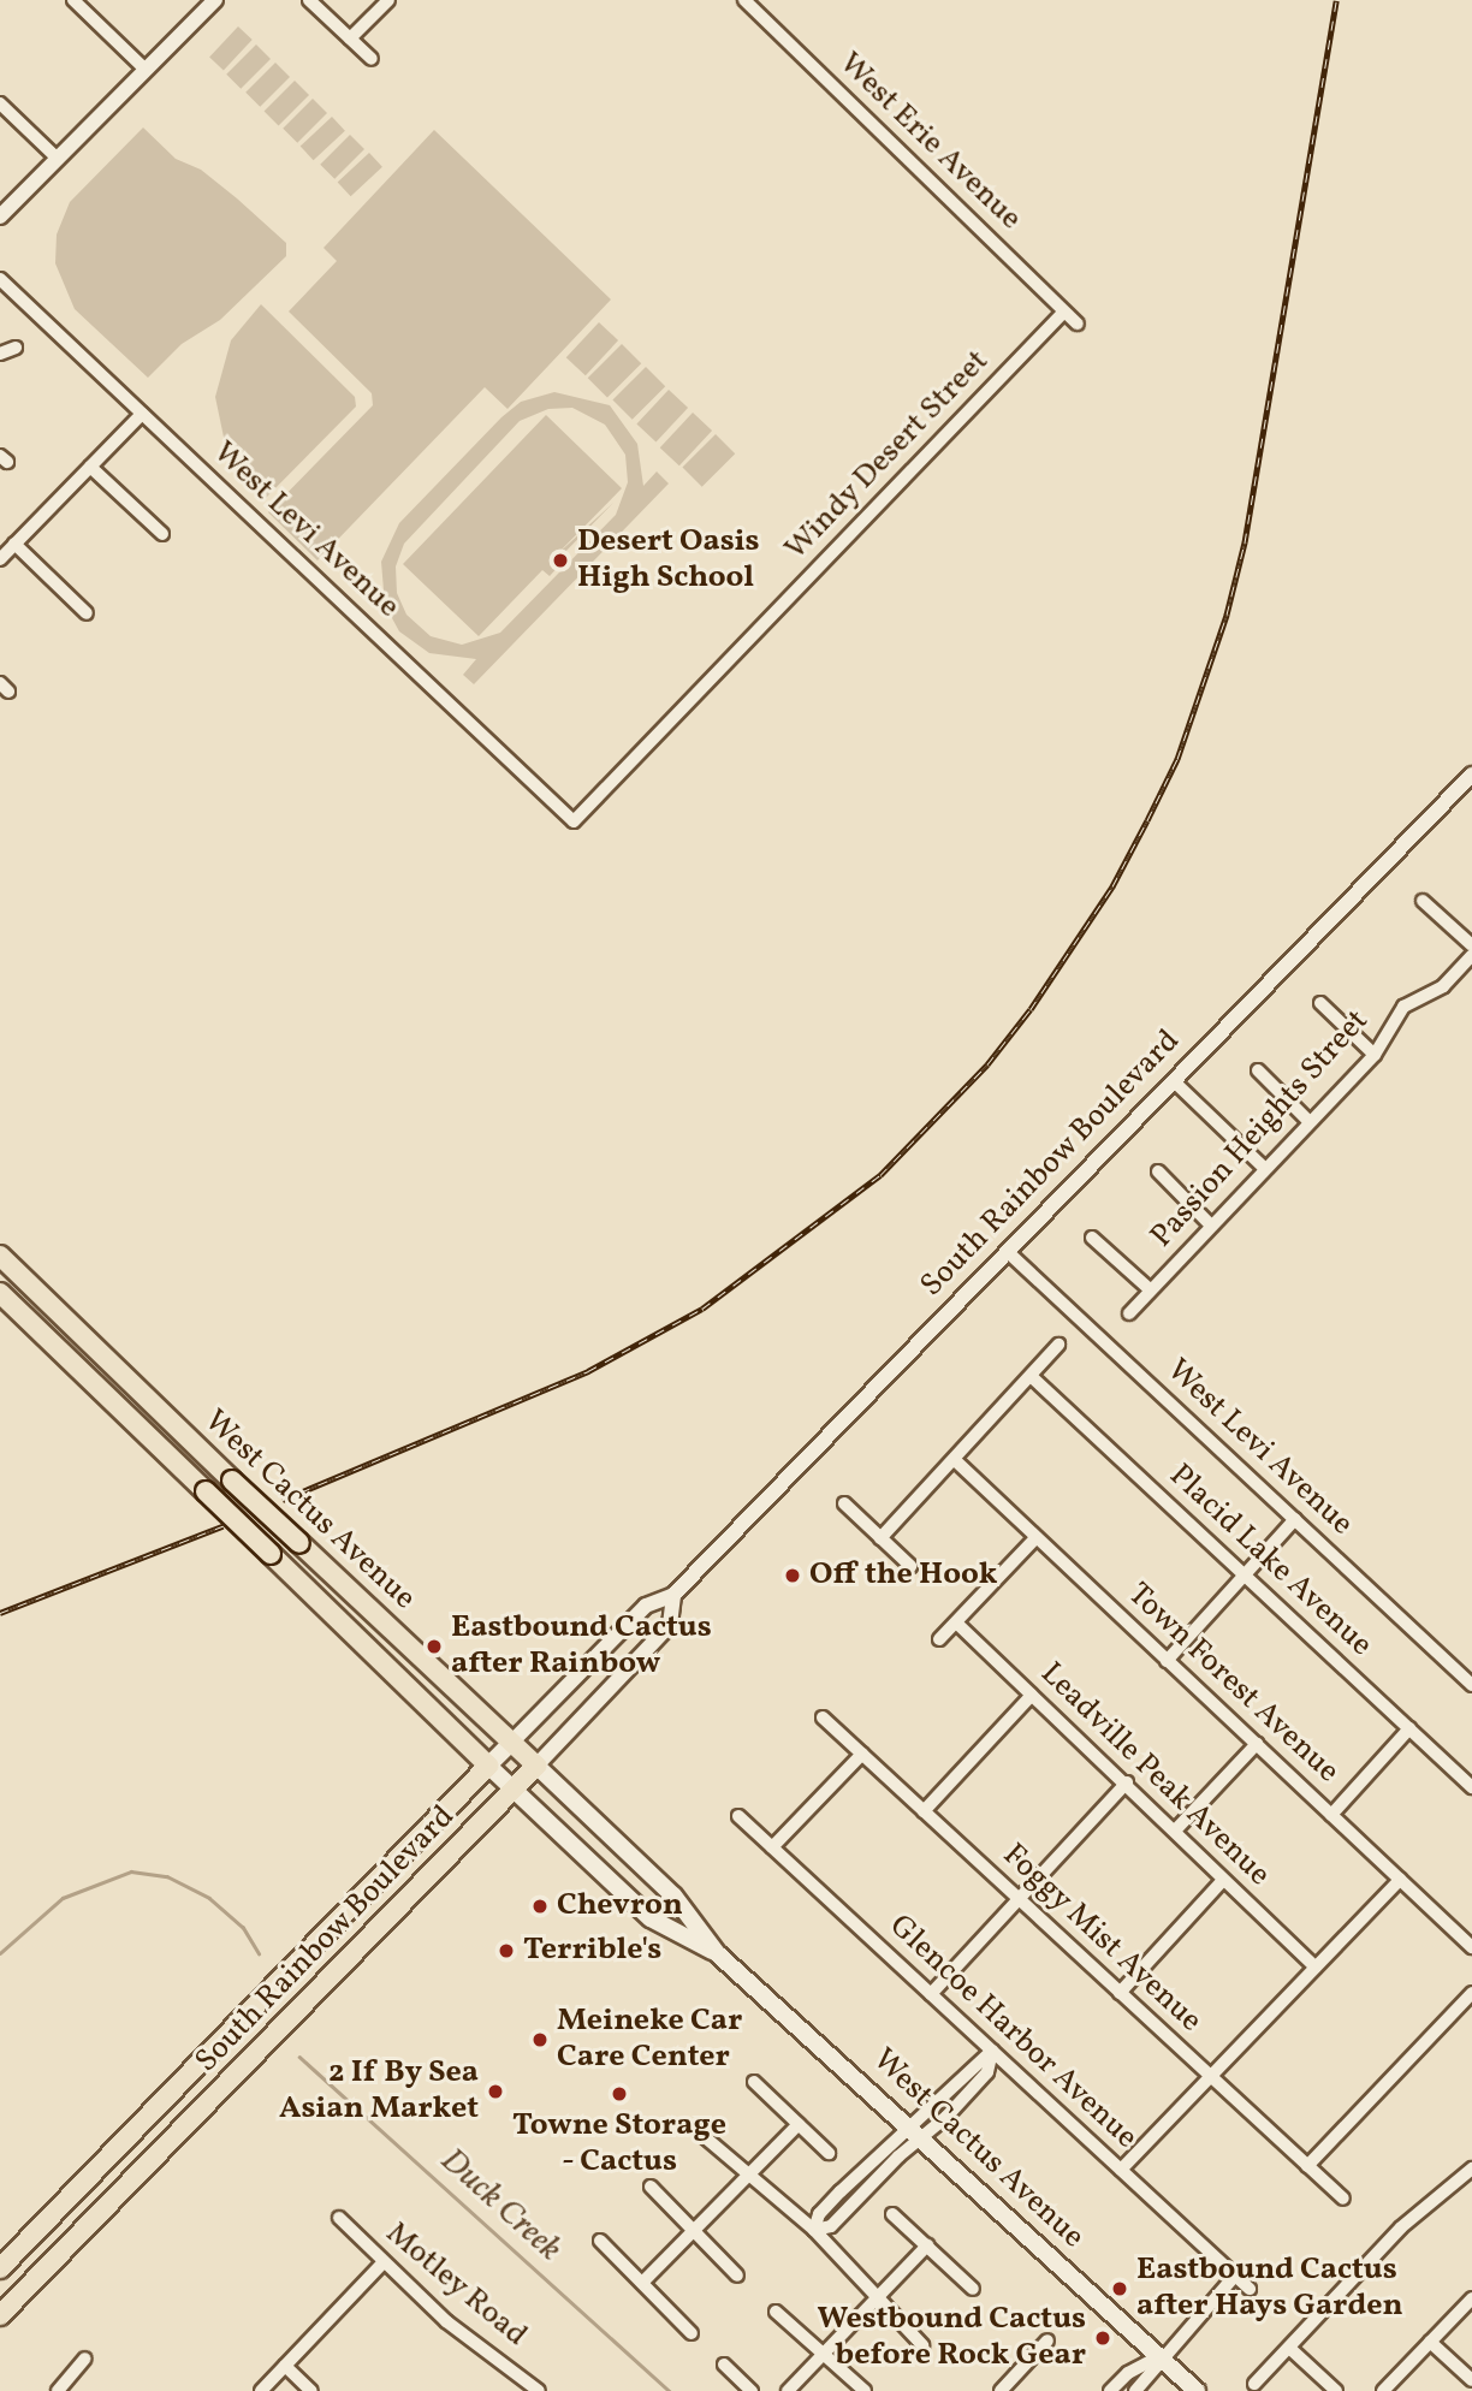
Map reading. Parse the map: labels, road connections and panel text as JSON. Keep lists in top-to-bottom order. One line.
{"streets":{"main road":["South Rainbow Boulevard","West Cactus Avenue"],"street":["West Erie Avenue","Windy Desert Street","West Levi Avenue","Passion Heights Street","Placid Lake Avenue","Town Forest Avenue","Leadville Peak Avenue","Foggy Mist Avenue","Glencoe Harbor Avenue","Motley Road"]},"crossings":[["West Erie Avenue","Windy Desert Street"],["Windy Desert Street","West Levi Avenue"],["West Levi Avenue","South Rainbow Boulevard"],["South Rainbow Boulevard","West Cactus Avenue"]],"water":["Duck Creek"],"places":["Desert Oasis High School","Off the Hook","Eastbound Cactus after Rainbow","Chevron","Terrible's","Meineke Car Care Center","2 If By Sea Asian Market","Towne Storage - Cactus","Eastbound Cactus after Hays Garden","Westbound Cactus before Rock Gear"]}
